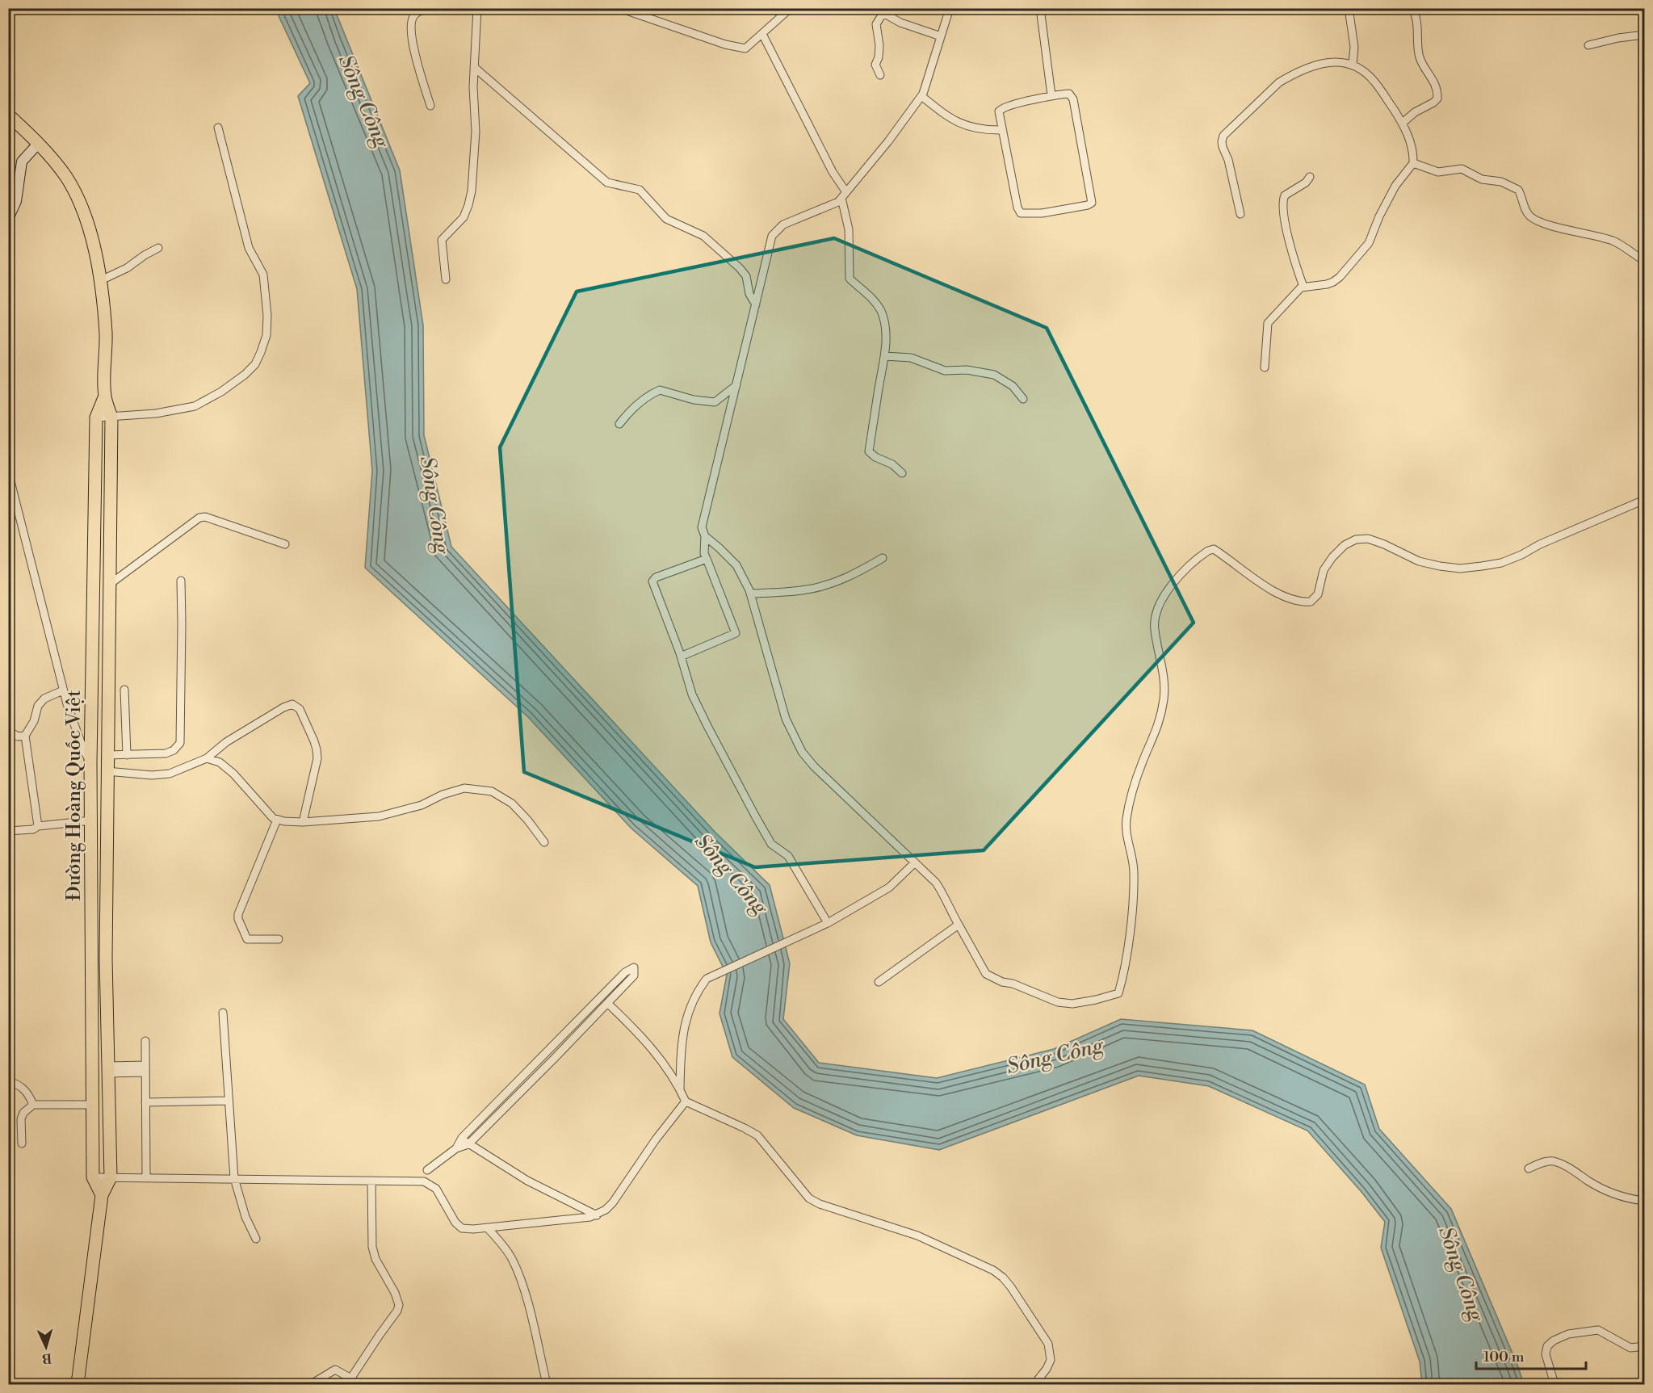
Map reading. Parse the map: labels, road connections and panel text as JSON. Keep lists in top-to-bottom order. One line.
{"streets":{"highway":["Đường Hoàng Quốc Việt"]},"water":["Sông Công"],"scale_bar":"100 m","north":"bottom"}
